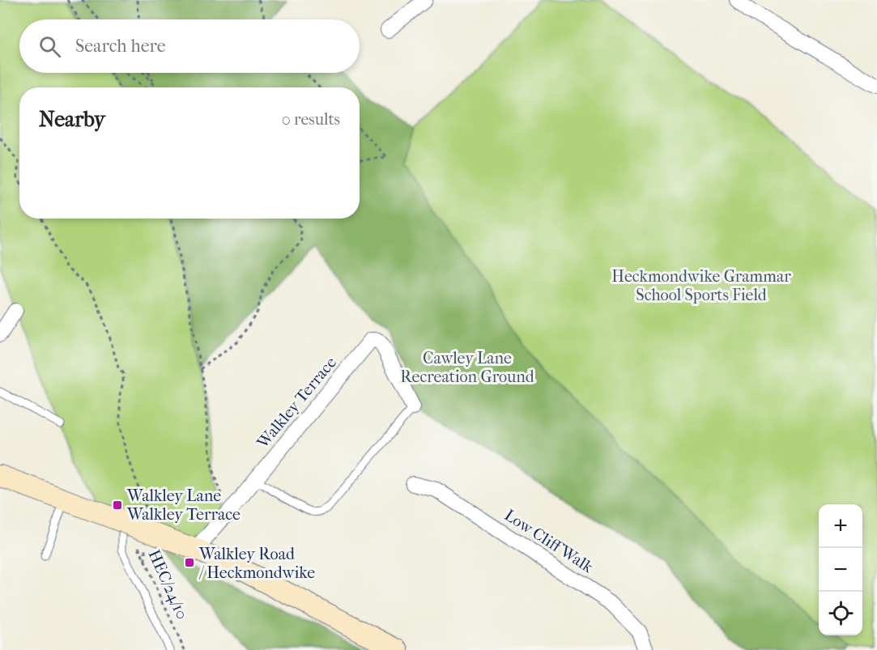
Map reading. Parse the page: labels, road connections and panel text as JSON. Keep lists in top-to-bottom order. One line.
{"streets":{"street":["Walkley Terrace","Low Cliff Walk"],"path":["HEC/24/10"]},"parks":["Heckmondwike Grammar School Sports Field","Cawley Lane Recreation Ground"],"places":{"transit":["Walkley Lane Walkley Terrace","Walkley Road / Heckmondwike"]},"page":{"search":"Search here","heading":["Nearby","0 results"],"map_buttons":["+","−"]}}
